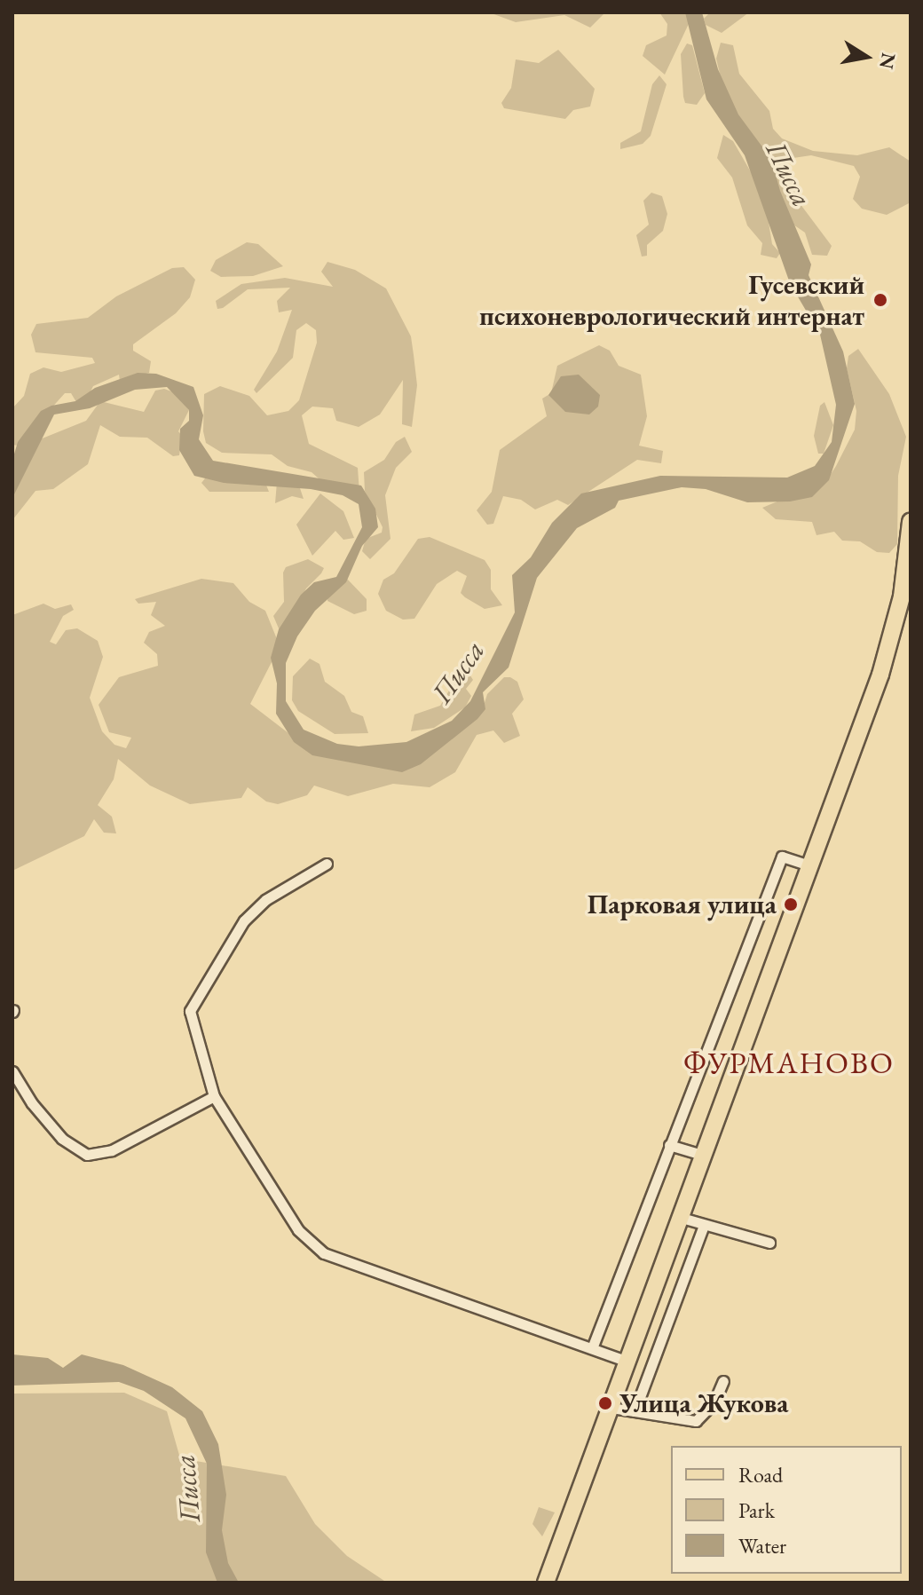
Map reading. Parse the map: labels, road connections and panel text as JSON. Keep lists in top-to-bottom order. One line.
{"districts":["ФУРМАНОВО"],"water":["Писса"],"places":["Гусевский психоневрологический интернат","Парковая улица","Улица Жукова"],"legend":["Road","Park","Water"],"north":"right"}
